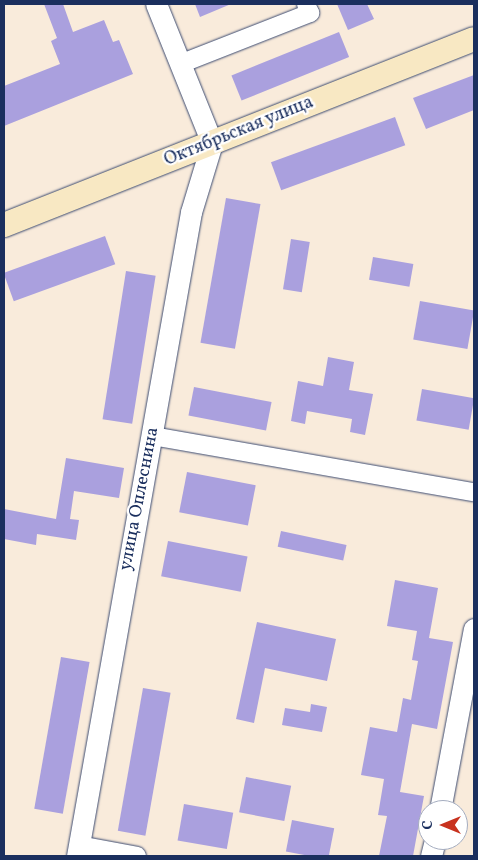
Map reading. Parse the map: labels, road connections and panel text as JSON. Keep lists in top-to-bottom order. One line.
{"streets":{"main road":["Октябрьская улица"],"street":["улица Оплеснина"]},"crossings":[["Октябрьская улица","улица Оплеснина"]],"north":"left"}
